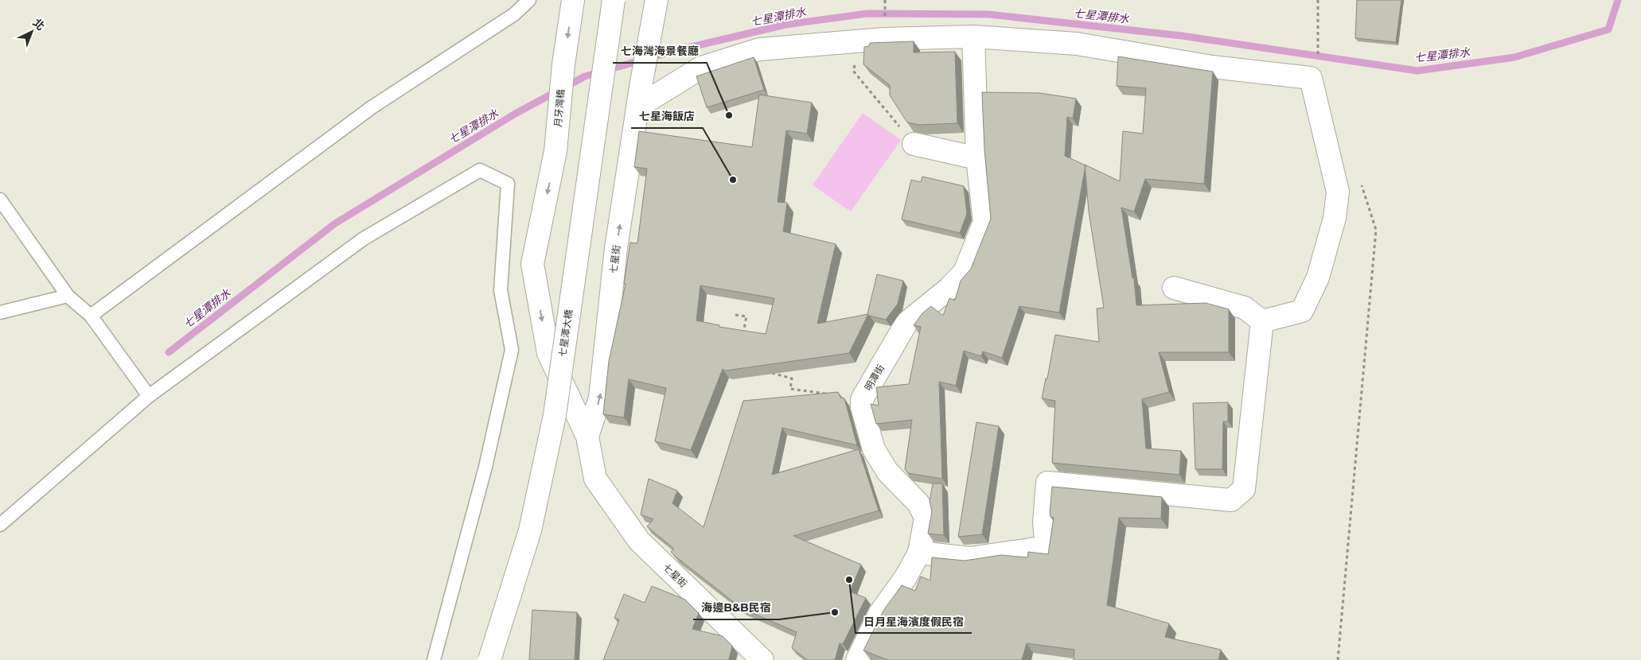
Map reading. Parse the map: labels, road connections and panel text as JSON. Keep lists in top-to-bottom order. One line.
{"streets":{"street":["月牙灣橋","七星街","七星潭大橋","明潭街"]},"crossings":[["月牙灣橋","七星街"]],"one_way":["月牙灣橋"],"water":["七星潭排水"],"places":["七海灣海景餐廳","七星海飯店","日月星海濱度假民宿","海邊B&B民宿"],"north":"top right"}
